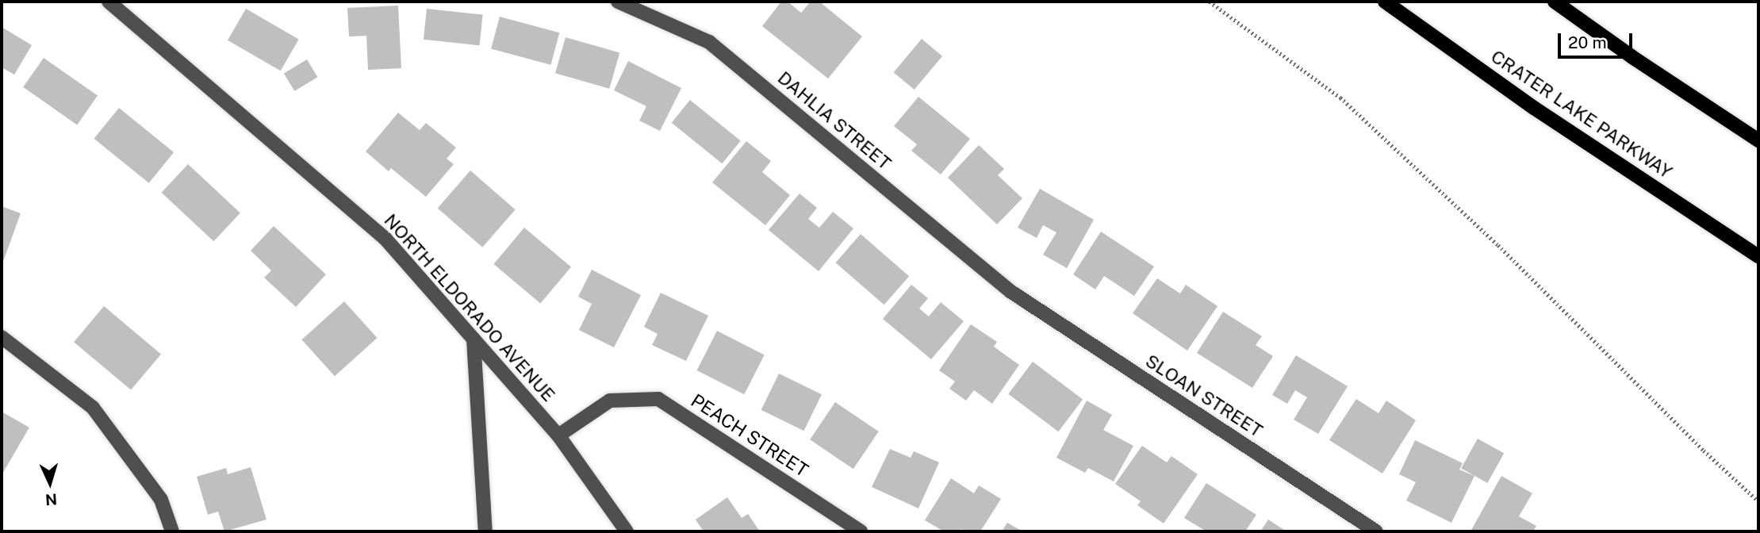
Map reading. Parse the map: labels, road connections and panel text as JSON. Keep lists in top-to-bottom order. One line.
{"streets":{"main road":["CRATER LAKE PARKWAY"],"street":["DAHLIA STREET","NORTH ELDORADO AVENUE","SLOAN STREET","PEACH STREET"]},"crossings":[["DAHLIA STREET","SLOAN STREET"],["NORTH ELDORADO AVENUE","PEACH STREET"]],"scale_bar":"20 m","north":"bottom"}
